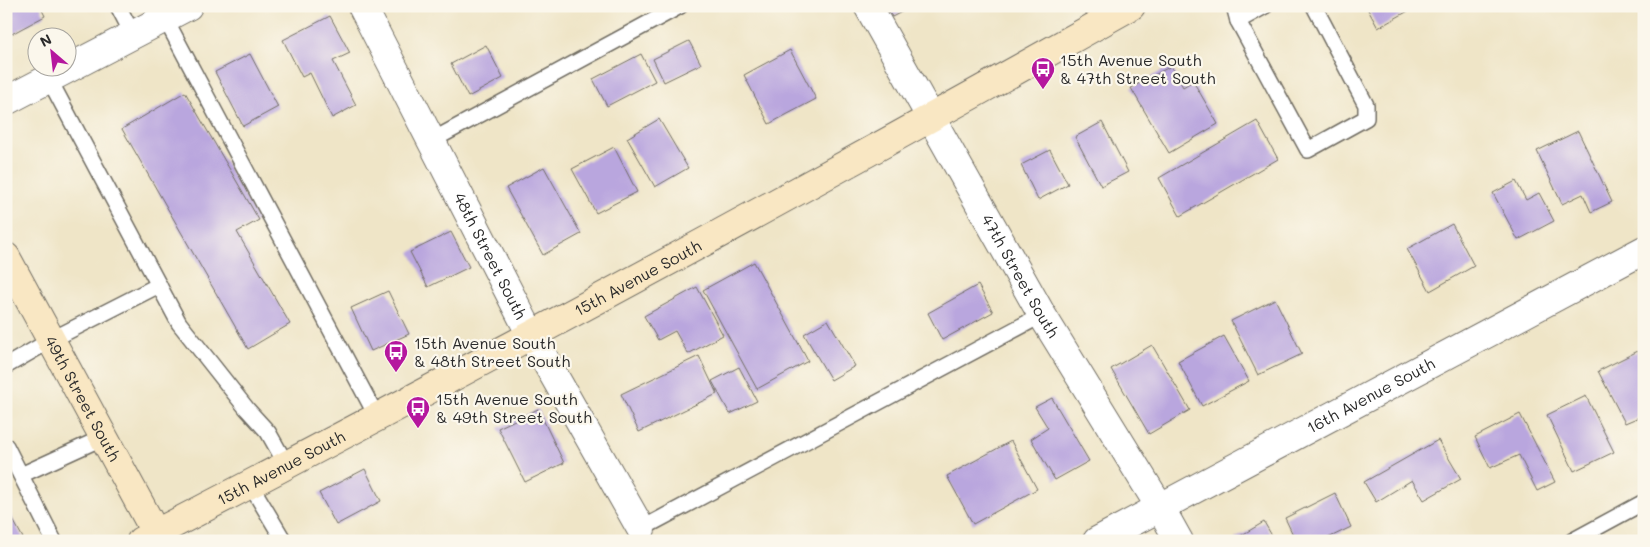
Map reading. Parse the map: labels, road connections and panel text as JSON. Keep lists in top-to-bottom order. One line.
{"streets":{"street":["48th Street South","47th Street South","15th Avenue South","16th Avenue South","49th Street South"]},"crossings":[["48th Street South","15th Avenue South"],["47th Street South","15th Avenue South"],["47th Street South","16th Avenue South"],["15th Avenue South","49th Street South"]],"places":{"bus stop":["15th Avenue South & 47th Street South","15th Avenue South & 48th Street South","15th Avenue South & 49th Street South"]},"north":"top left"}
